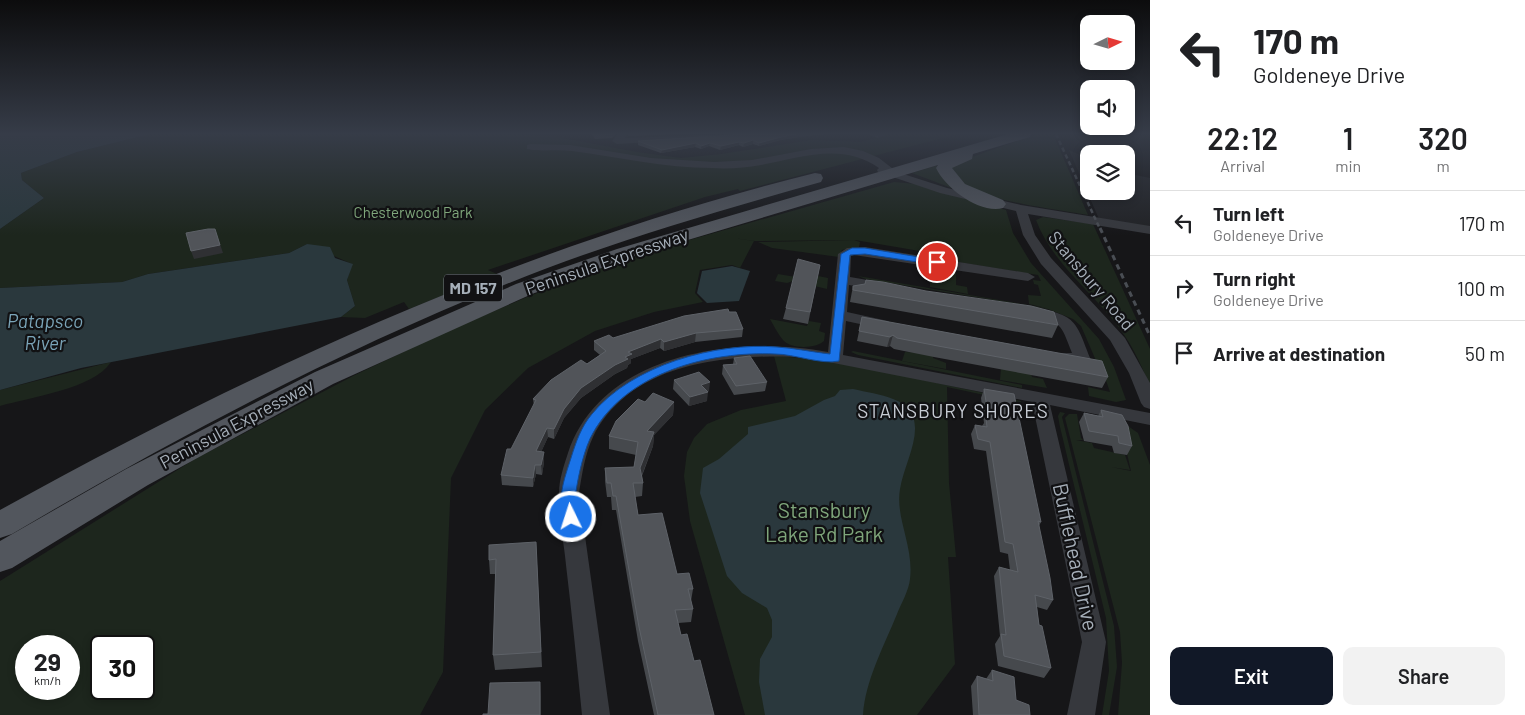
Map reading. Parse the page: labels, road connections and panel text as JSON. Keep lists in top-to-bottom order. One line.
{"streets":{"main road":["Peninsula Expressway","MD 157"],"street":["Stansbury Road","Bufflehead Drive"]},"districts":["STANSBURY SHORES"],"water":["Patapsco River"],"parks":["Chesterwood Park","Stansbury Lake Rd Park"],"north":"right","page":{"turn":["170 m","Goldeneye Drive"],"eta":["22:12","Arrival","1","min","320","m"],"list":[{"name":"Turn left","note":"Goldeneye Drive","value":"170 m"},{"name":"Turn right","note":"Goldeneye Drive","value":"100 m"},{"name":"Arrive at destination","value":"50 m"}],"speed":"29 km/h","limit":"30","buttons":["Exit","Share"]}}
